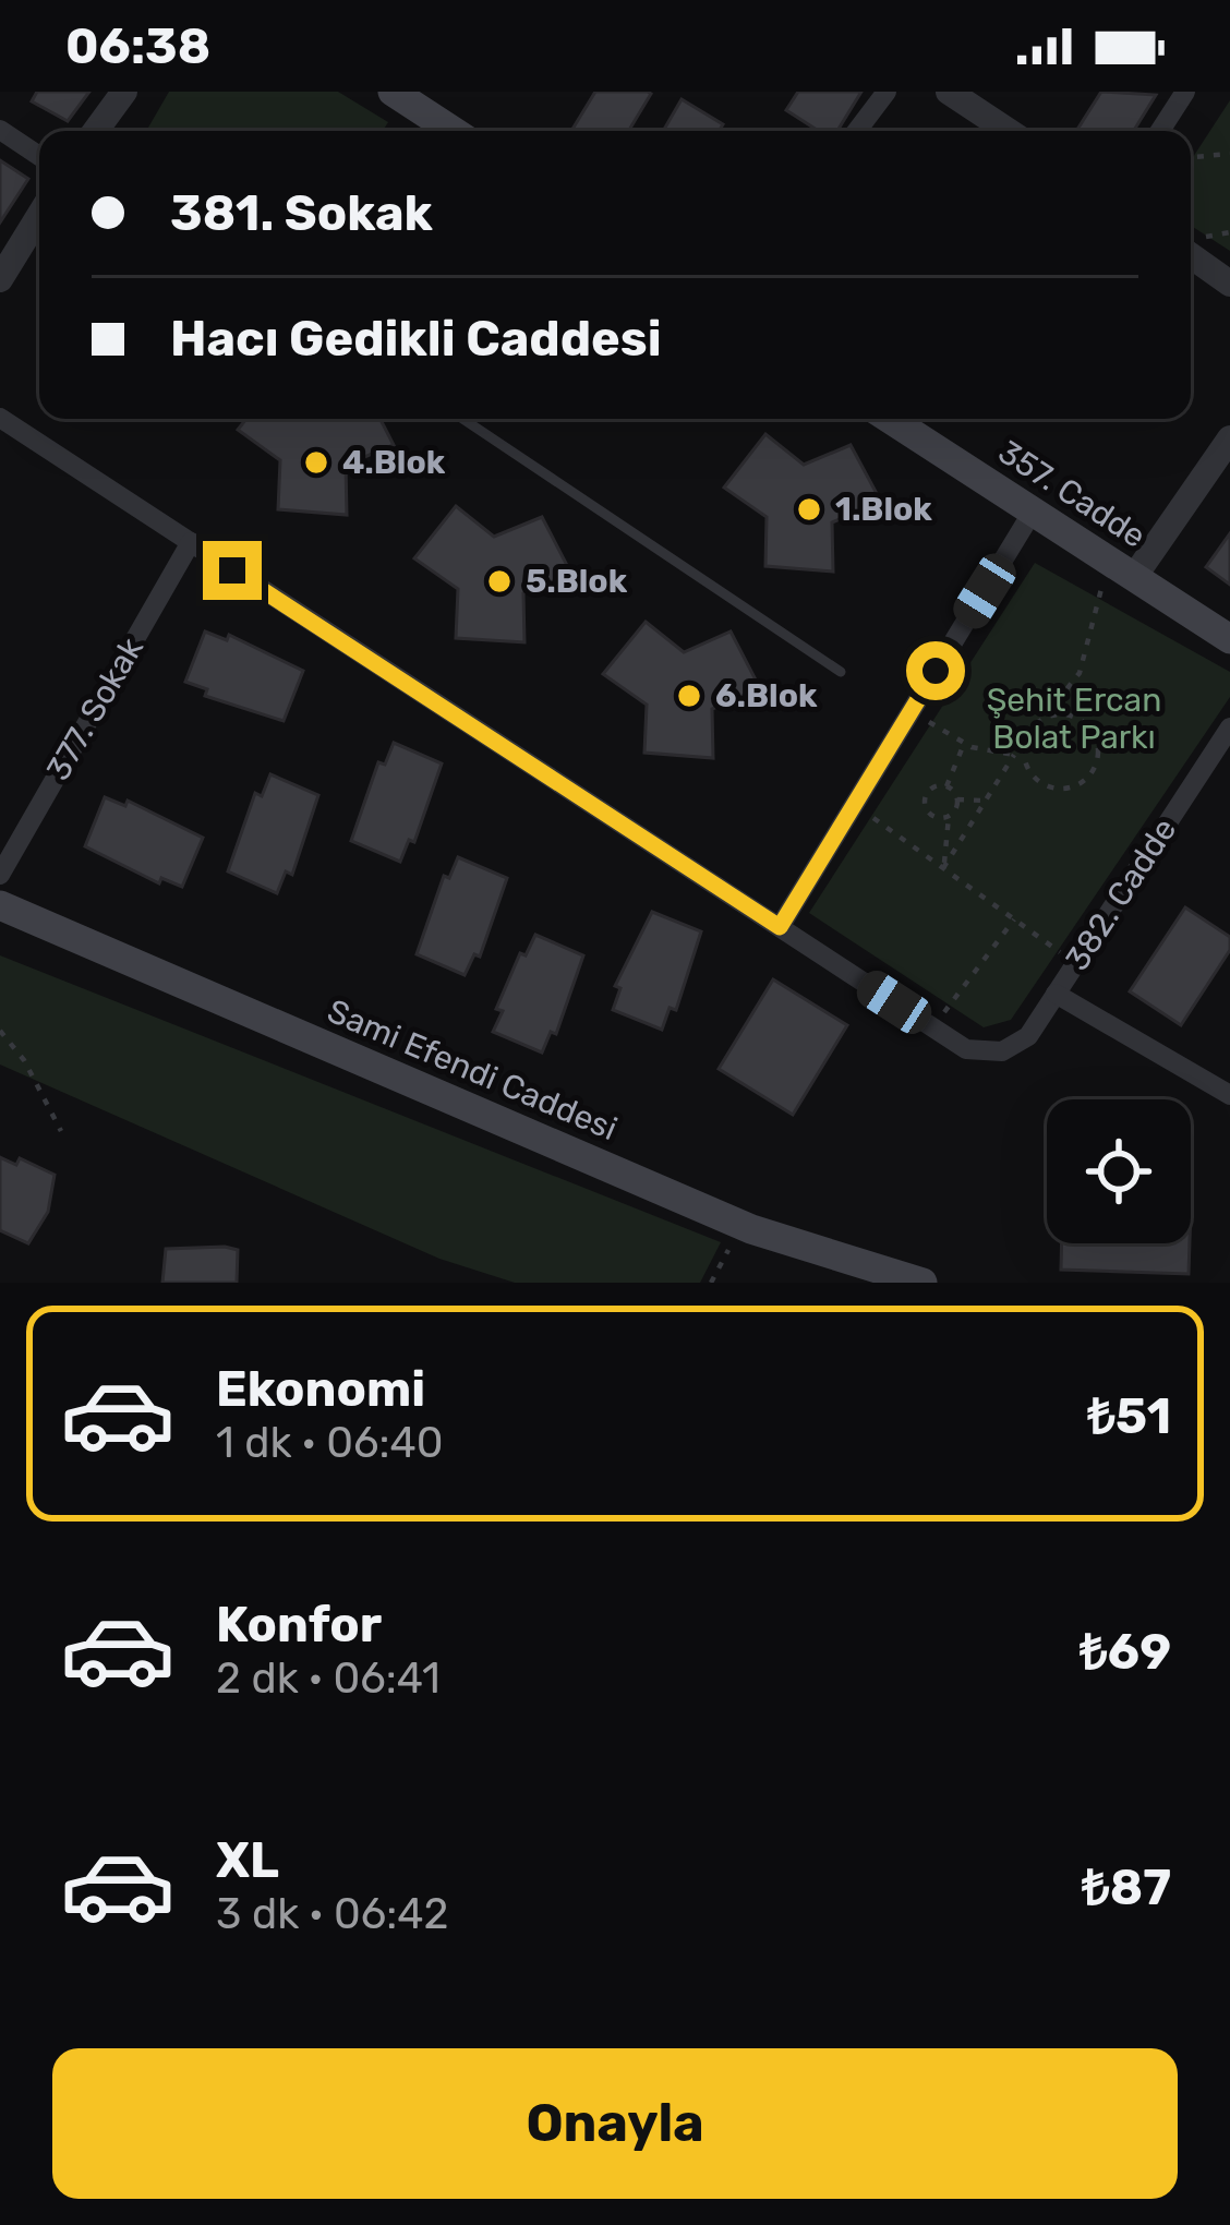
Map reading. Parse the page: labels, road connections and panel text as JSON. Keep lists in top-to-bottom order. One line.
{"streets":{"main road":["357. Cadde","Sami Efendi Caddesi"],"street":["377. Sokak","382. Cadde"]},"parks":["Şehit Ercan Bolat Parkı"],"places":["4.Blok","1.Blok","5.Blok","6.Blok"],"page":{"status":"06:38","banner":["381. Sokak","Hacı Gedikli Caddesi"],"list":[{"name":"Ekonomi","note":"1 dk · 06:40","value":"₺51"},{"name":"Konfor","note":"2 dk · 06:41","value":"₺69"},{"name":"XL","note":"3 dk · 06:42","value":"₺87"}],"buttons":"Onayla"}}
